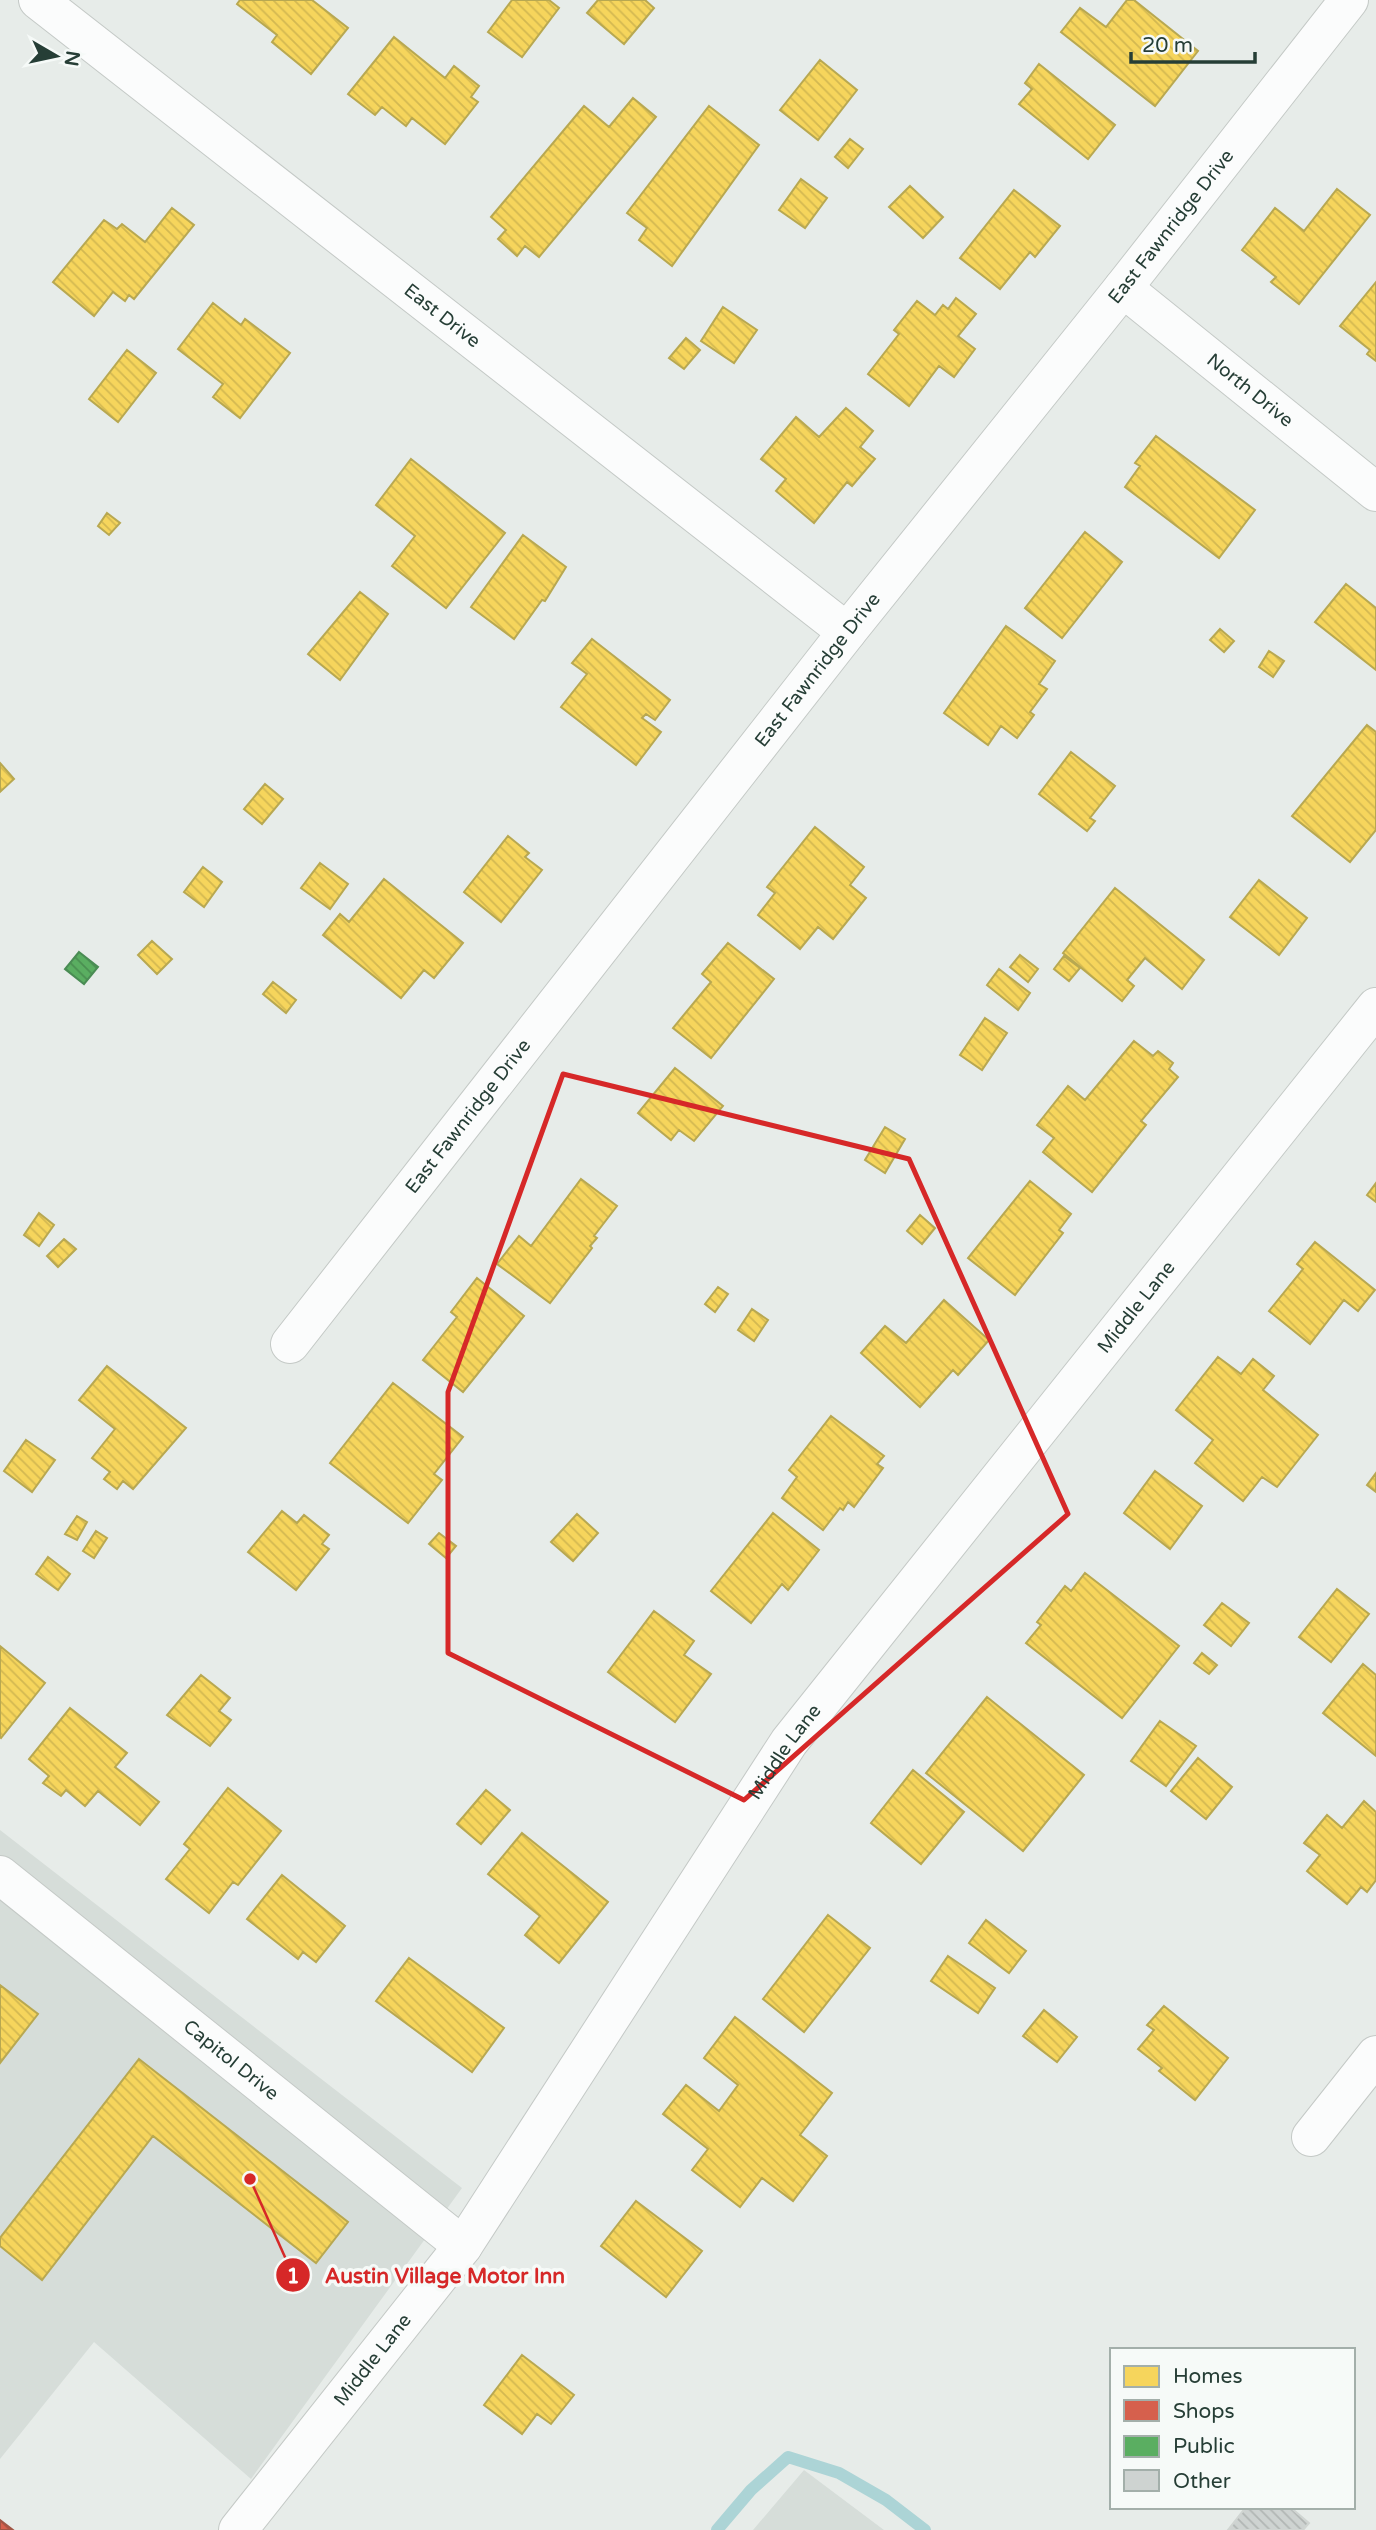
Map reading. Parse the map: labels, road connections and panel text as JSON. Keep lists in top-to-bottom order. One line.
{"streets":{"street":["East Fawnridge Drive","East Drive","North Drive","Middle Lane","Capitol Drive"]},"crossings":[["East Fawnridge Drive","East Drive"],["East Fawnridge Drive","North Drive"],["Middle Lane","Capitol Drive"]],"places":["Austin Village Motor Inn"],"legend":["Homes","Shops","Public","Other"],"scale_bar":"20 m","north":"right"}
